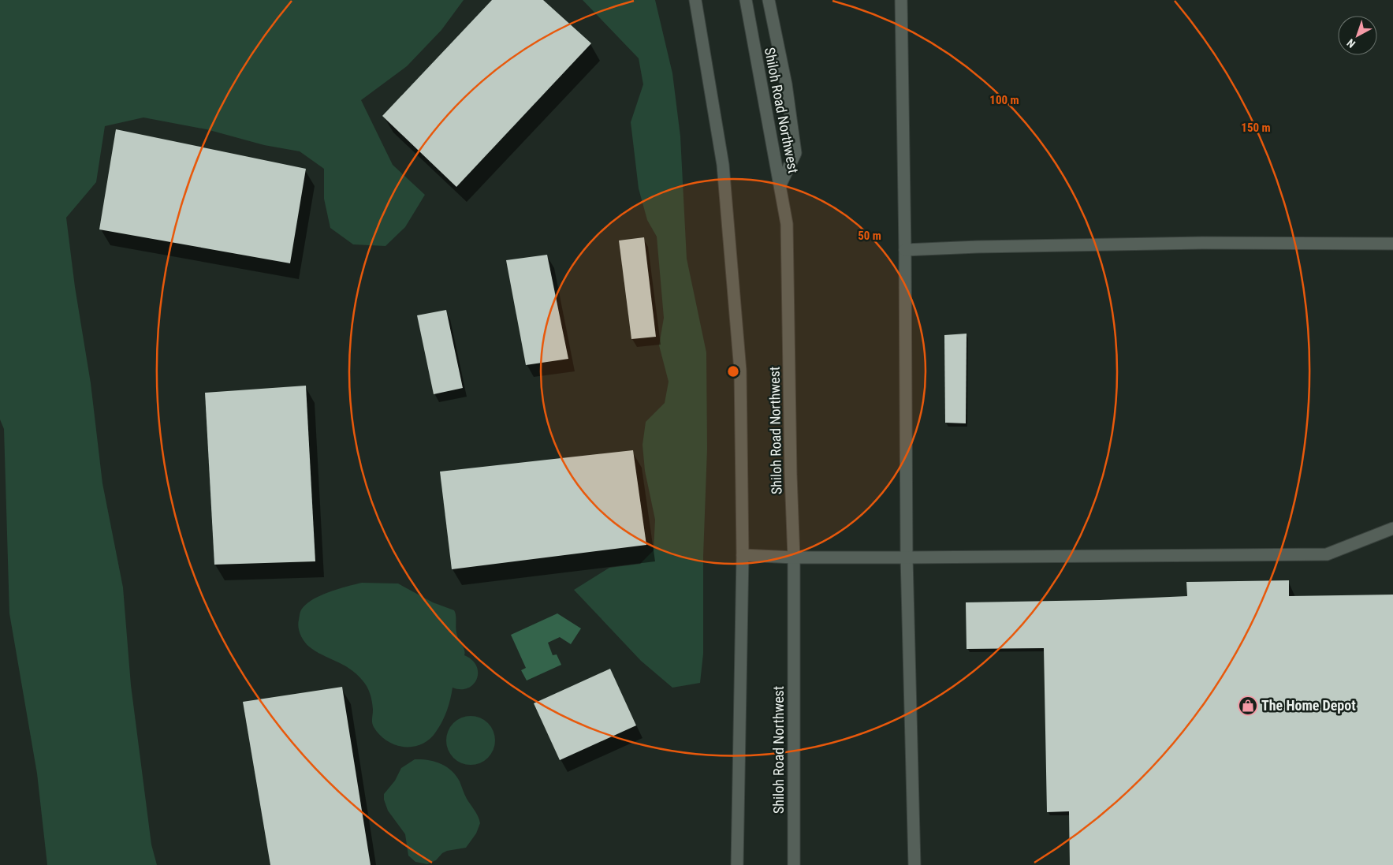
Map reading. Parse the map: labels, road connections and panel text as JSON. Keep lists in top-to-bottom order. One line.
{"streets":{"street":["Shiloh Road Northwest"]},"places":{"shop":["The Home Depot"]},"north":"bottom left","rings":["100 m","150 m","50 m"]}
